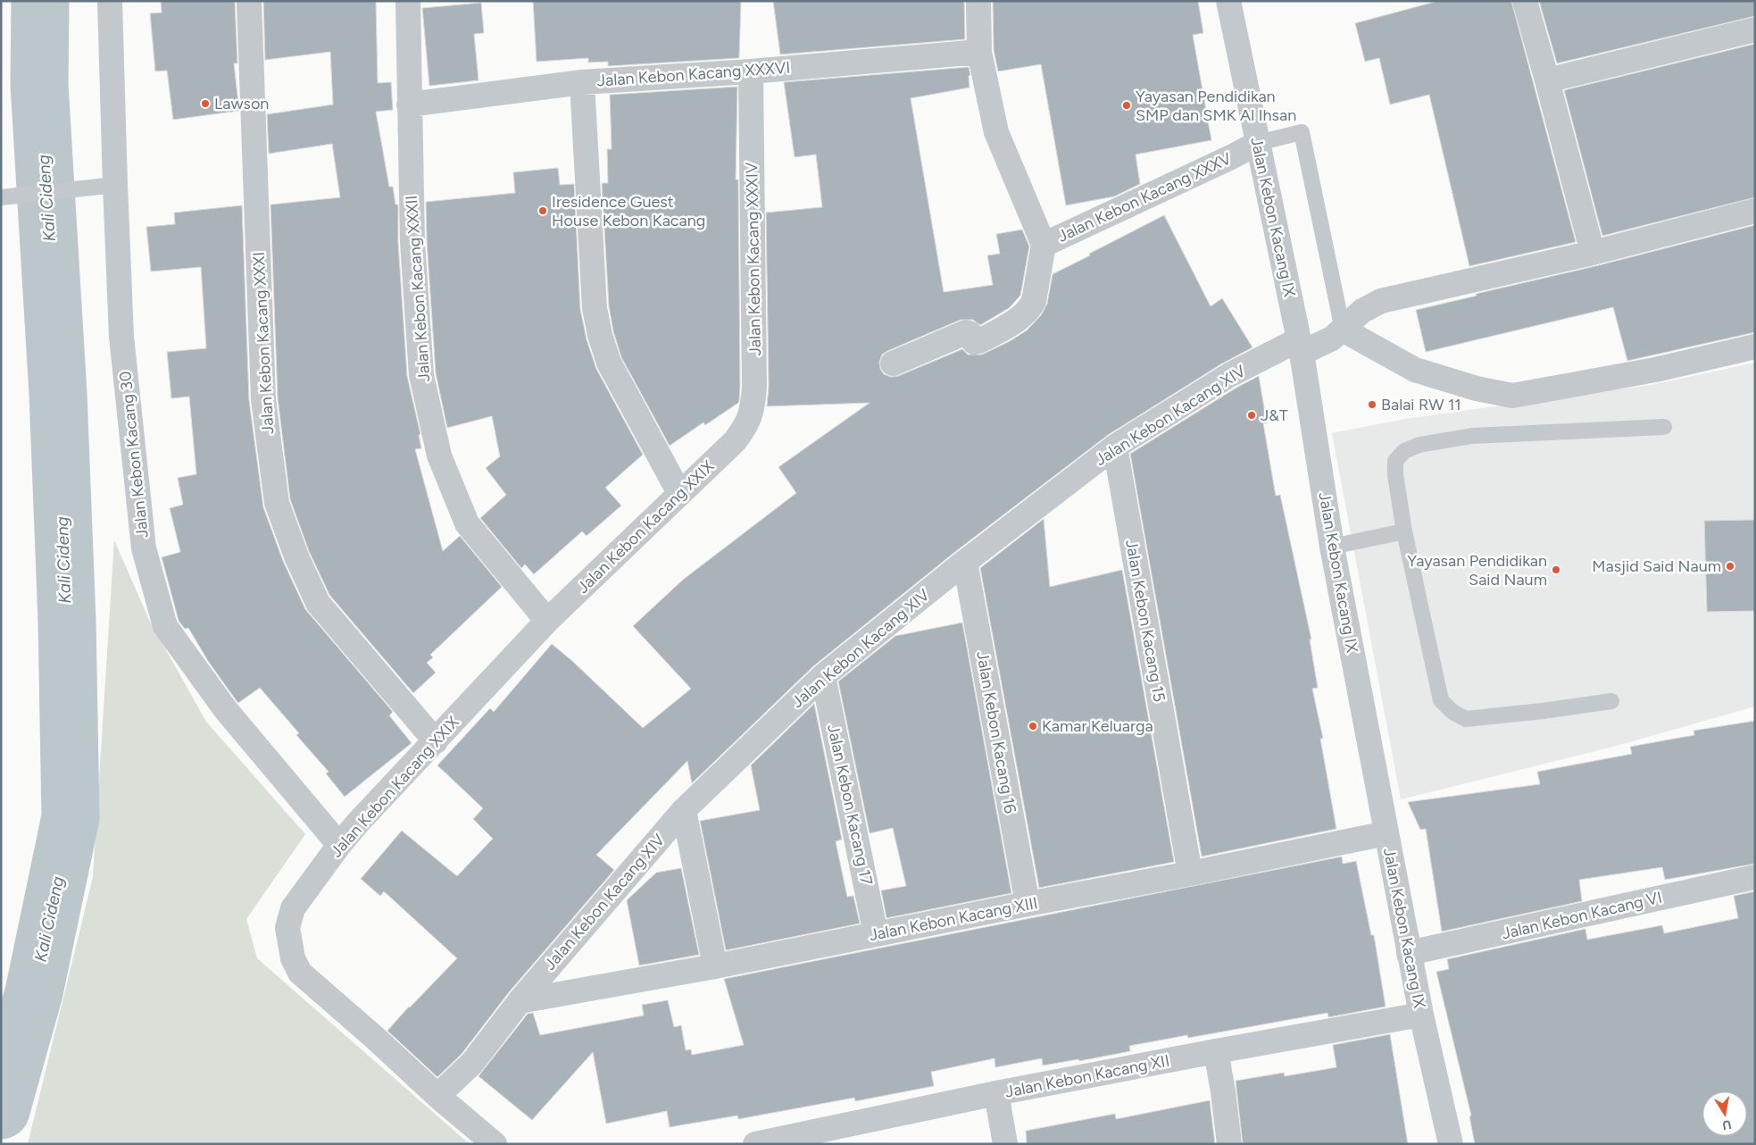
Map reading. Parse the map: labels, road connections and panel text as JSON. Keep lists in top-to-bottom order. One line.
{"streets":{"street":["Jalan Kebon Kacang XXXVI","Jalan Kebon Kacang XXXV","Jalan Kebon Kacang IX","Jalan Kebon Kacang XXXIV","Jalan Kebon Kacang XXXII","Jalan Kebon Kacang XXXI","Jalan Kebon Kacang XIV","Jalan Kebon Kacang 30","Jalan Kebon Kacang XXIX","Jalan Kebon Kacang 15","Jalan Kebon Kacang 16","Jalan Kebon Kacang 17","Jalan Kebon Kacang VI","Jalan Kebon Kacang XIII","Jalan Kebon Kacang XII"]},"crossings":[["Jalan Kebon Kacang XXXVI","Jalan Kebon Kacang XXXV"],["Jalan Kebon Kacang XXXVI","Jalan Kebon Kacang XXXIV"],["Jalan Kebon Kacang XXXVI","Jalan Kebon Kacang XXXII"],["Jalan Kebon Kacang XXXV","Jalan Kebon Kacang IX"],["Jalan Kebon Kacang IX","Jalan Kebon Kacang XIV"],["Jalan Kebon Kacang IX","Jalan Kebon Kacang VI"],["Jalan Kebon Kacang IX","Jalan Kebon Kacang XIII"],["Jalan Kebon Kacang IX","Jalan Kebon Kacang XII"],["Jalan Kebon Kacang XXXIV","Jalan Kebon Kacang XXIX"],["Jalan Kebon Kacang XXXII","Jalan Kebon Kacang XXIX"],["Jalan Kebon Kacang XXXI","Jalan Kebon Kacang XXIX"],["Jalan Kebon Kacang XIV","Jalan Kebon Kacang XXIX"],["Jalan Kebon Kacang XIV","Jalan Kebon Kacang 15"],["Jalan Kebon Kacang XIV","Jalan Kebon Kacang 16"],["Jalan Kebon Kacang XIV","Jalan Kebon Kacang 17"],["Jalan Kebon Kacang XIV","Jalan Kebon Kacang XIII"],["Jalan Kebon Kacang 30","Jalan Kebon Kacang XXIX"],["Jalan Kebon Kacang 15","Jalan Kebon Kacang XIII"],["Jalan Kebon Kacang 16","Jalan Kebon Kacang XIII"],["Jalan Kebon Kacang 17","Jalan Kebon Kacang XIII"]],"water":["Kali Cideng"],"places":["Lawson","Yayasan Pendidikan SMP dan SMK Al Ihsan","Iresidence Guest House Kebon Kacang","Balai RW 11","J&T","Masjid Said Naum","Yayasan Pendidikan Said Naum","Kamar Keluarga"],"north":"bottom"}
